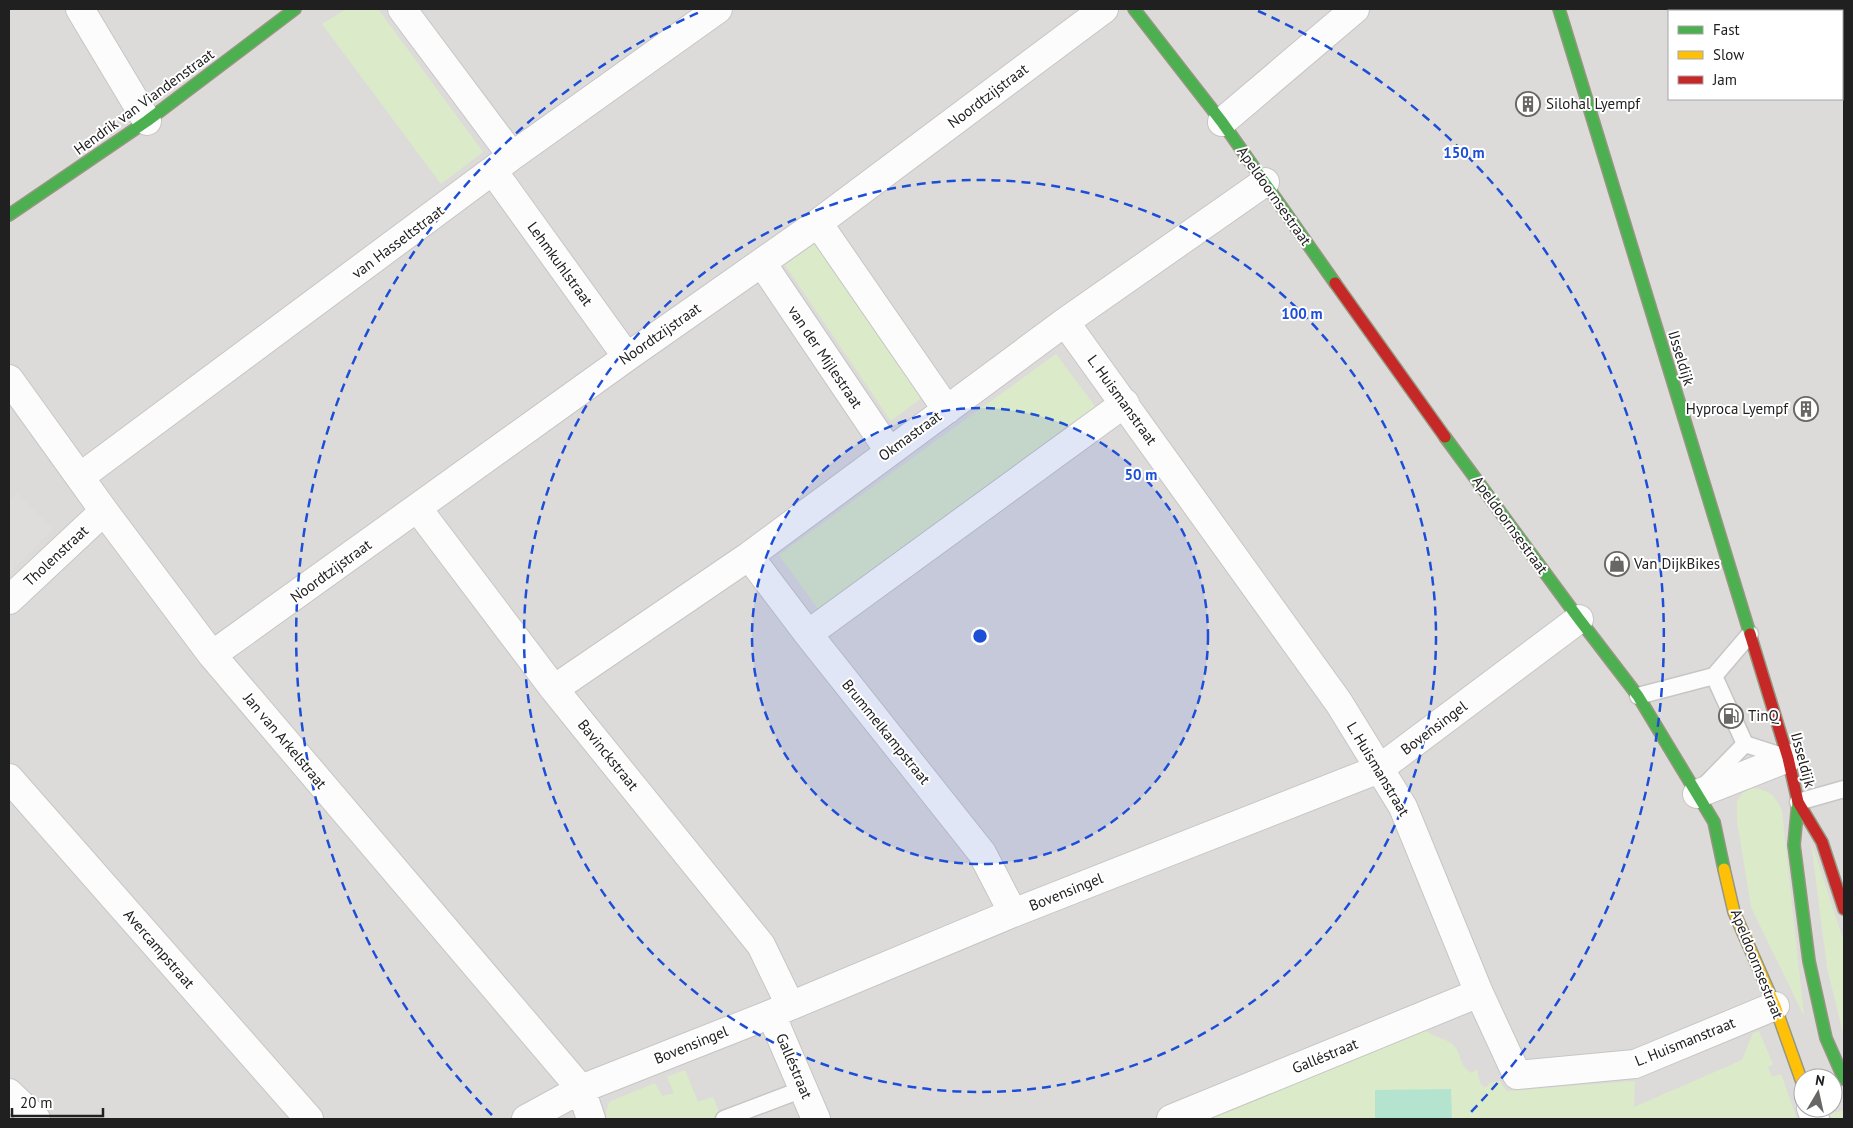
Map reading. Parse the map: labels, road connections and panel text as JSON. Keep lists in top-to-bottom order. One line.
{"streets":{"street":["Noordtzijstraat","Hendrik van Viandenstraat","Apeldoornsestraat","van Hasseltstraat","Lehmkuhlstraat","van der Mijlestraat","IJsseldijk","L. Huismanstraat","Okmastraat","Tholenstraat","Bovensingel","Brummelkampstraat","Jan van Arkelstraat","Bavinckstraat","Avercampstraat","Galléstraat"]},"crossings":[["Noordtzijstraat","Lehmkuhlstraat"],["Noordtzijstraat","van der Mijlestraat"],["Noordtzijstraat","Jan van Arkelstraat"],["Noordtzijstraat","Bavinckstraat"],["Apeldoornsestraat","L. Huismanstraat"],["Apeldoornsestraat","Okmastraat"],["Apeldoornsestraat","Bovensingel"],["van Hasseltstraat","Lehmkuhlstraat"],["van Hasseltstraat","Jan van Arkelstraat"],["van der Mijlestraat","Okmastraat"],["L. Huismanstraat","Okmastraat"],["L. Huismanstraat","Bovensingel"],["L. Huismanstraat","Galléstraat"],["Okmastraat","Brummelkampstraat"],["Okmastraat","Bavinckstraat"],["Tholenstraat","Jan van Arkelstraat"],["Bovensingel","Brummelkampstraat"],["Bovensingel","Jan van Arkelstraat"],["Bovensingel","Bavinckstraat"],["Bovensingel","Galléstraat"],["Bavinckstraat","Galléstraat"]],"places":{"building":["Silohal Lyempf","Hyproca Lyempf"],"shop":["Van DijkBikes"],"fuel station":["TinQ"]},"legend":["Fast","Slow","Jam"],"scale_bar":"20 m","north":"top","rings":["150 m","100 m","50 m"]}
